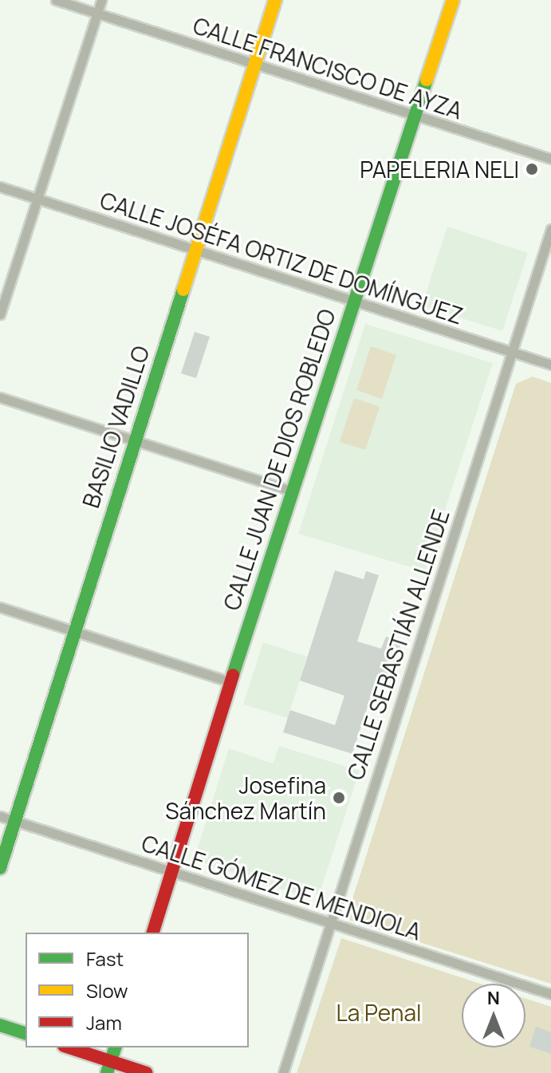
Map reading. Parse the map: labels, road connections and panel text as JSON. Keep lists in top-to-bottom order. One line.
{"streets":{"street":["CALLE FRANCISCO DE AYZA","CALLE JOSÉFA ORTIZ DE DOMÍNGUEZ","BASILIO VADILLO","CALLE JUAN DE DIOS ROBLEDO","CALLE SEBASTIÁN ALLENDE","CALLE GÓMEZ DE MENDIOLA"]},"crossings":[["CALLE FRANCISCO DE AYZA","BASILIO VADILLO"],["CALLE FRANCISCO DE AYZA","CALLE JUAN DE DIOS ROBLEDO"],["CALLE JOSÉFA ORTIZ DE DOMÍNGUEZ","BASILIO VADILLO"],["CALLE JOSÉFA ORTIZ DE DOMÍNGUEZ","CALLE JUAN DE DIOS ROBLEDO"],["CALLE JOSÉFA ORTIZ DE DOMÍNGUEZ","CALLE SEBASTIÁN ALLENDE"],["BASILIO VADILLO","CALLE GÓMEZ DE MENDIOLA"],["CALLE JUAN DE DIOS ROBLEDO","CALLE GÓMEZ DE MENDIOLA"],["CALLE SEBASTIÁN ALLENDE","CALLE GÓMEZ DE MENDIOLA"]],"parks":["La Penal"],"places":["PAPELERIA NELI","Josefina Sánchez Martín"],"legend":["Fast","Slow","Jam"],"north":"top"}
